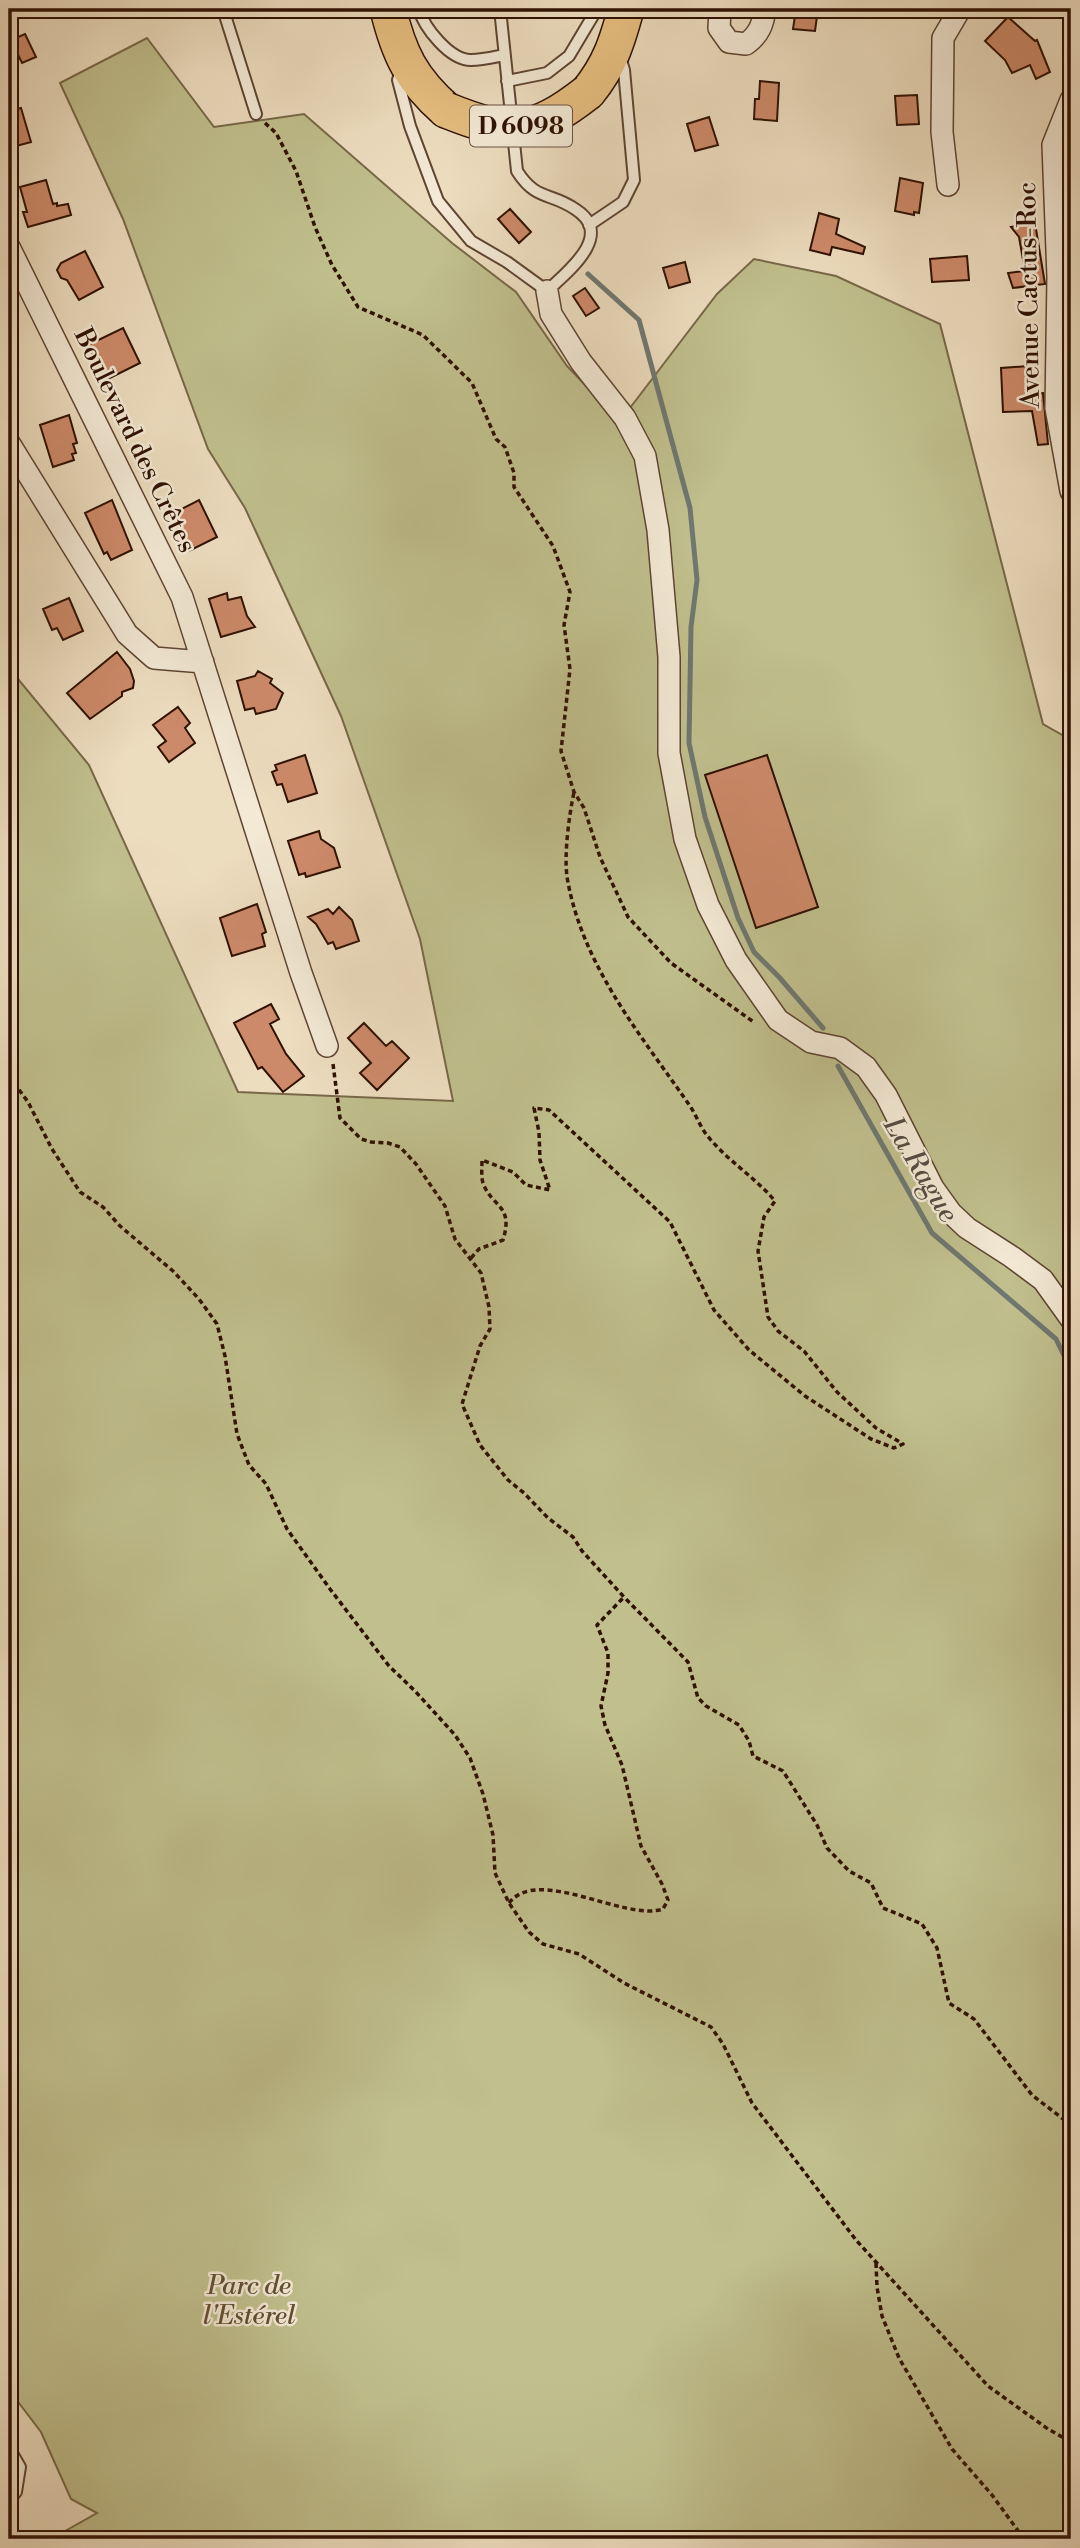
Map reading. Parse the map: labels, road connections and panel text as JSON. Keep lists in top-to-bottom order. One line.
{"streets":{"main road":["D 6098"],"street":["Avenue Cactus-Roc","Boulevard des Crêtes"]},"water":["La Rague"],"parks":["Parc de l'Estérel"]}
